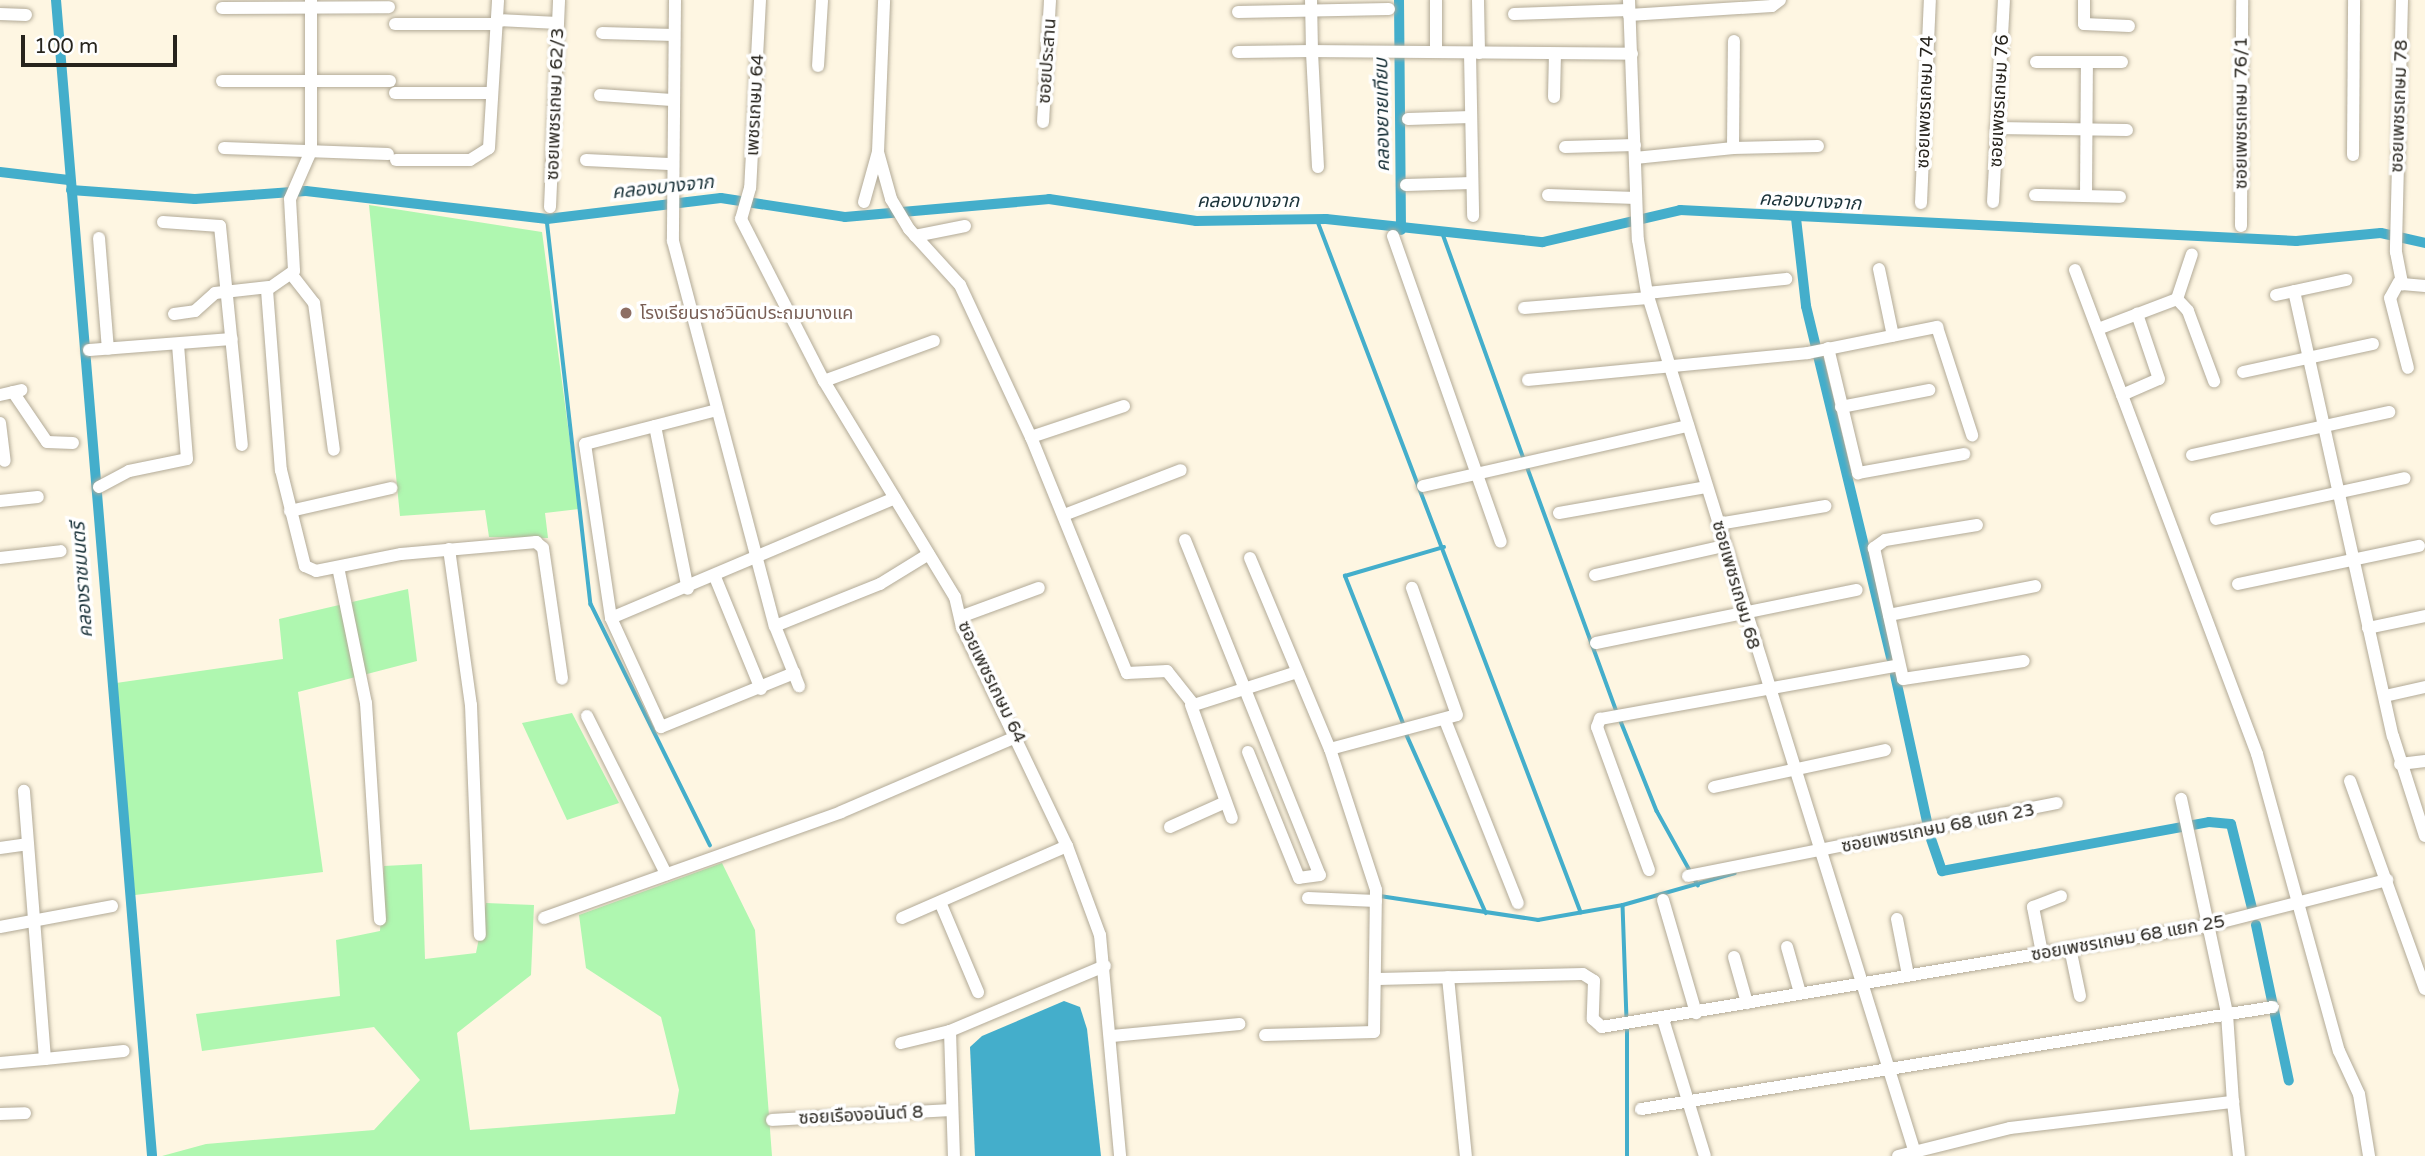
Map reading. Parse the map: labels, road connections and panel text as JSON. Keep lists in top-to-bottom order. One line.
{"streets":{"street":["ซอยประสาน","ซอยเพชรเกษม 76","ซอยเพชรเกษม 74","ซอยเพชรเกษม 62/3","เพชรเกษม 64","ซอยเพชรเกษม 78","ซอยเพชรเกษม 76/1","ซอยเพชรเกษม 68","ซอยเพชรเกษม 64","ซอยเพชรเกษม 68 แยก 23","ซอยเพชรเกษม 68 แยก 25","ซอยเรืองอนันต์ 8"]},"crossings":[["เพชรเกษม 64","ซอยเพชรเกษม 64"],["ซอยเพชรเกษม 68","ซอยเพชรเกษม 68 แยก 23"],["ซอยเพชรเกษม 68","ซอยเพชรเกษม 68 แยก 25"]],"water":["คลองยายเทียบ","คลองบางจาก","คลองราชมนตรี"],"places":["โรงเรียนราชวินิตประถมบางแค"],"scale_bar":"100 m"}
